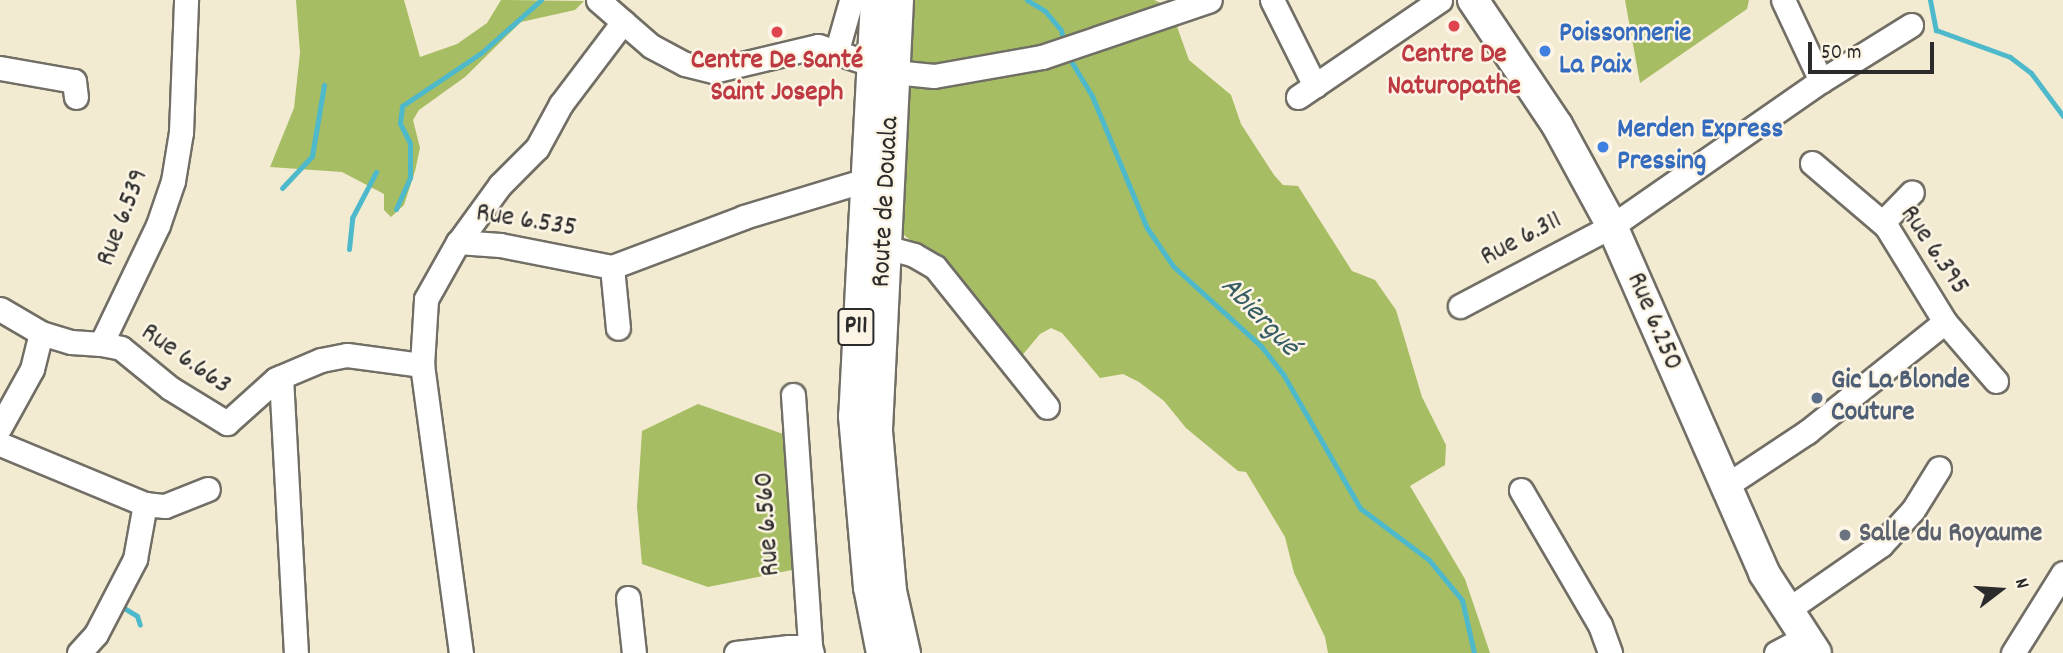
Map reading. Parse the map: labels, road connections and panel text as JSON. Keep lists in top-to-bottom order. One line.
{"streets":{"main road":["Route de Douala","Rue 6.250","P11"],"street":["Rue 6.539","Rue 6.535","Rue 6.311","Rue 6.395","Rue 6.663","Rue 6.560"]},"crossings":[["Route de Douala","P11"],["Rue 6.539","Rue 6.663"],["Rue 6.535","Rue 6.663"],["Rue 6.311","Rue 6.250"]],"water":["Abiergué"],"places":["Centre De Naturopathe","Centre De Santé Saint Joseph","Poissonnerie La Paix","Merden Express Pressing","Gic La Blonde Couture","Salle du Royaume"],"scale_bar":"50 m","north":"right"}
